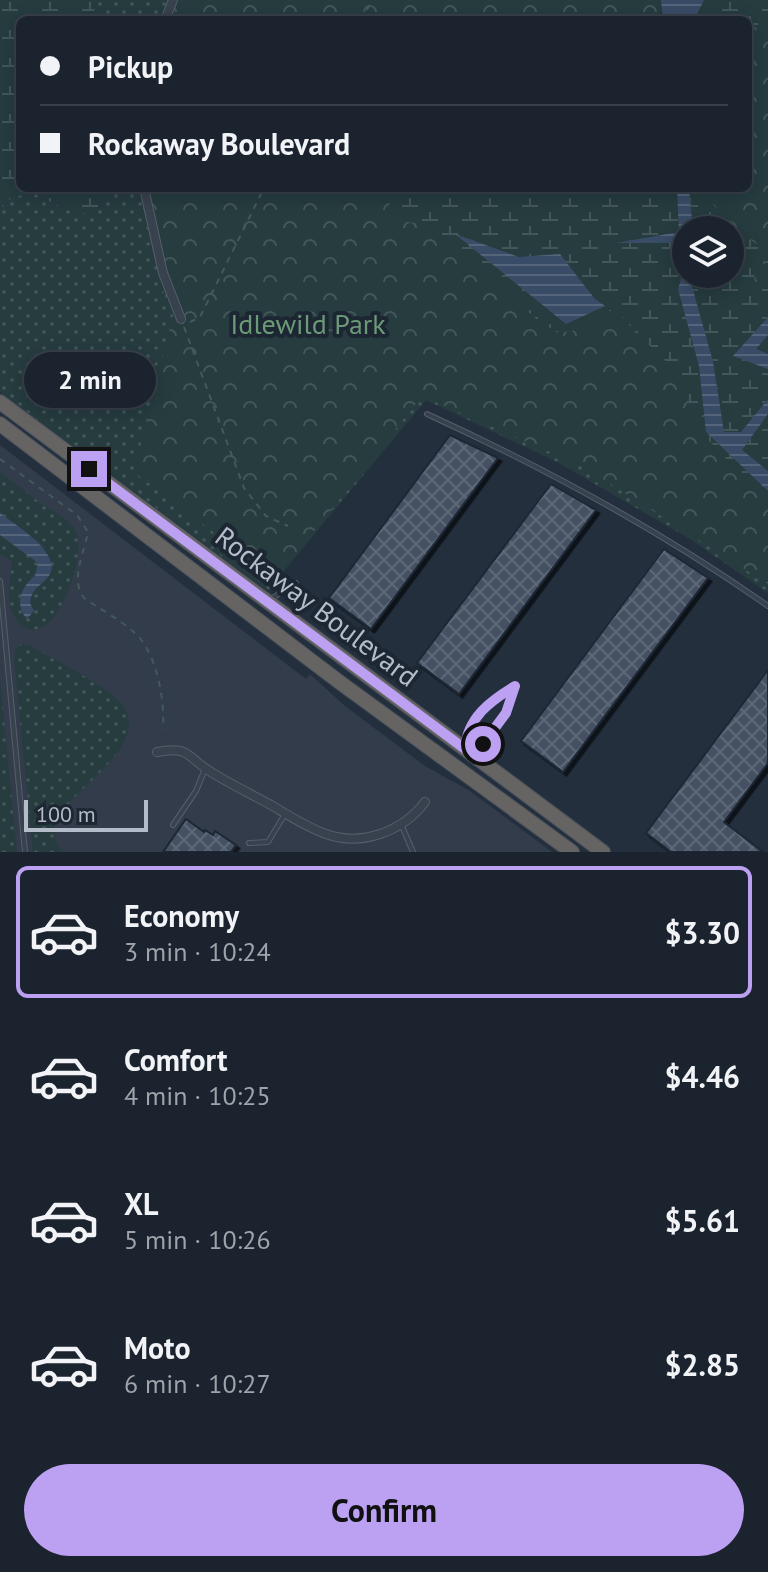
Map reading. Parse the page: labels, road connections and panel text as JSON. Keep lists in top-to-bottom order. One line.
{"streets":{"highway":["Rockaway Boulevard"]},"parks":["Idlewild Park"],"scale_bar":"100 m","page":{"banner":["Pickup","Rockaway Boulevard"],"bubble":"2 min","scale":"100 m","list":[{"name":"Economy","note":"3 min · 10:24","value":"$3.30"},{"name":"Comfort","note":"4 min · 10:25","value":"$4.46"},{"name":"XL","note":"5 min · 10:26","value":"$5.61"},{"name":"Moto","note":"6 min · 10:27","value":"$2.85"}],"buttons":"Confirm"}}
